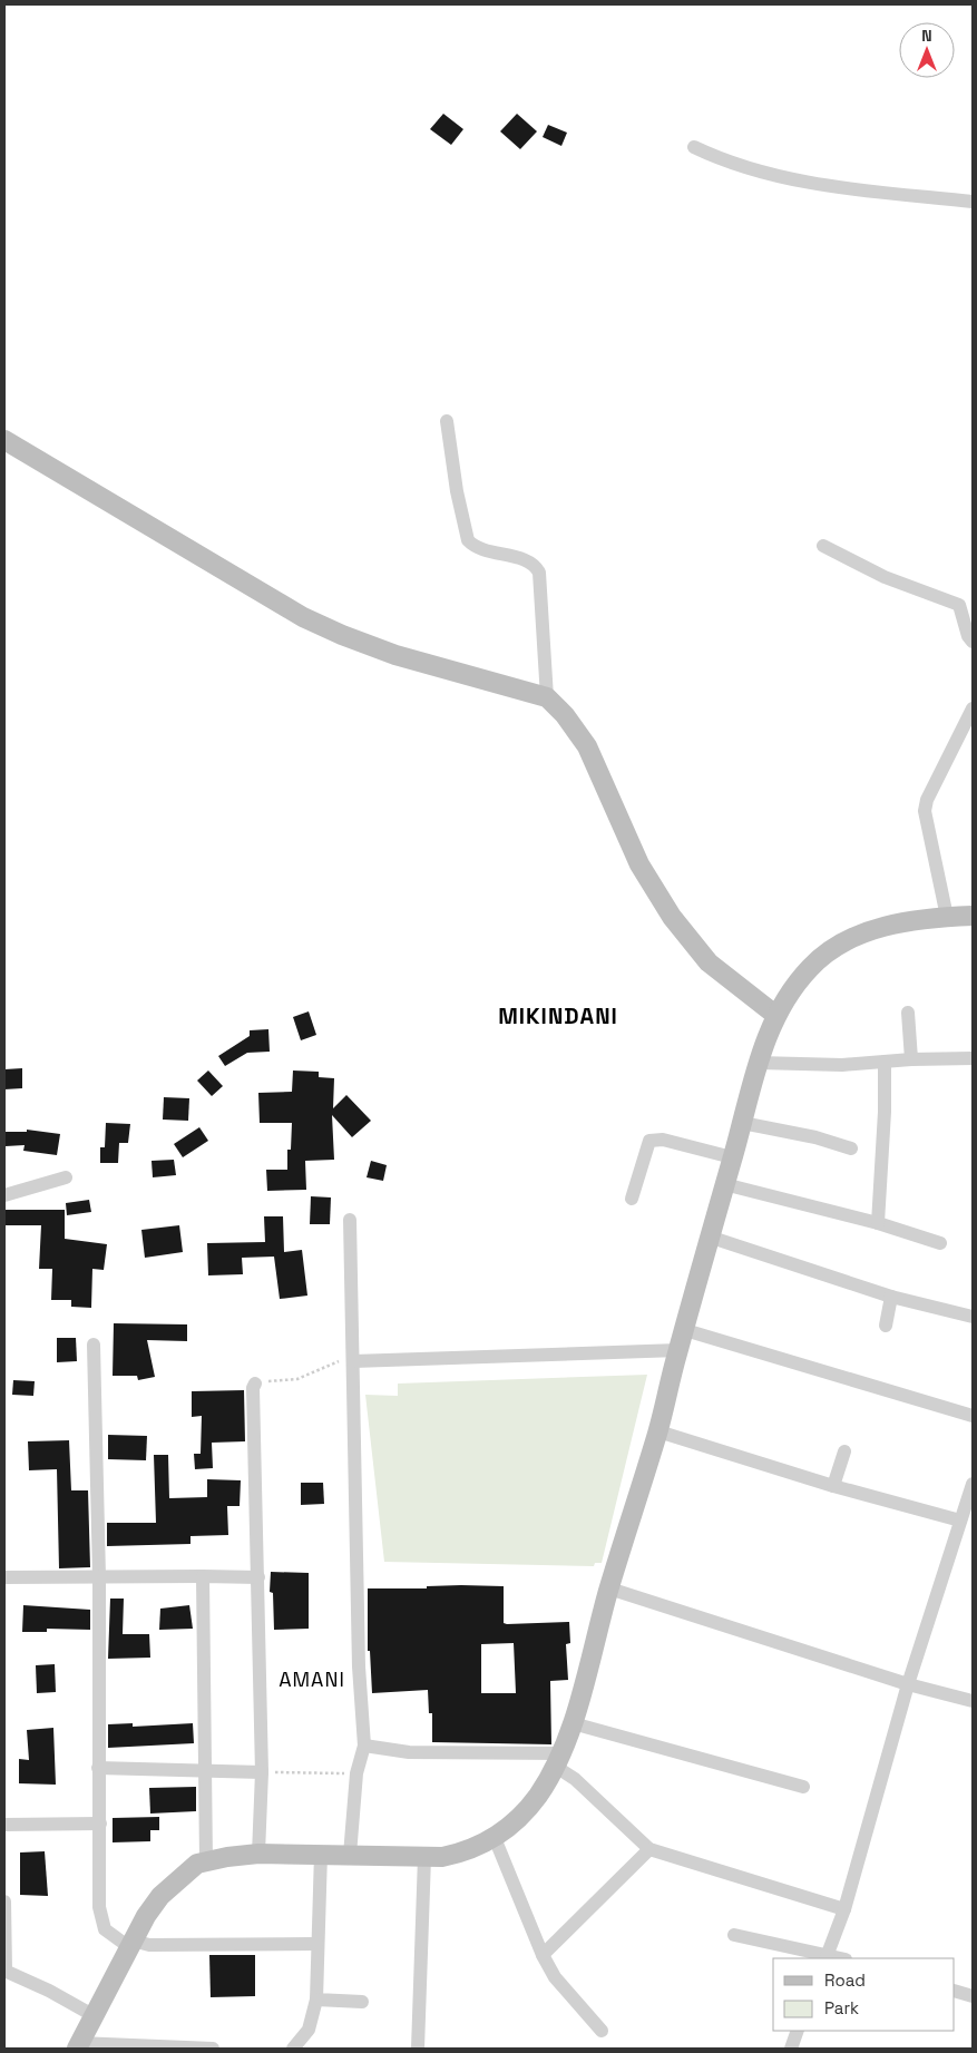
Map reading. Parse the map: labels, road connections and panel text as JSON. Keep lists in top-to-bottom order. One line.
{"districts":["MIKINDANI","AMANI"],"legend":["Road","Park"],"north":"top"}
